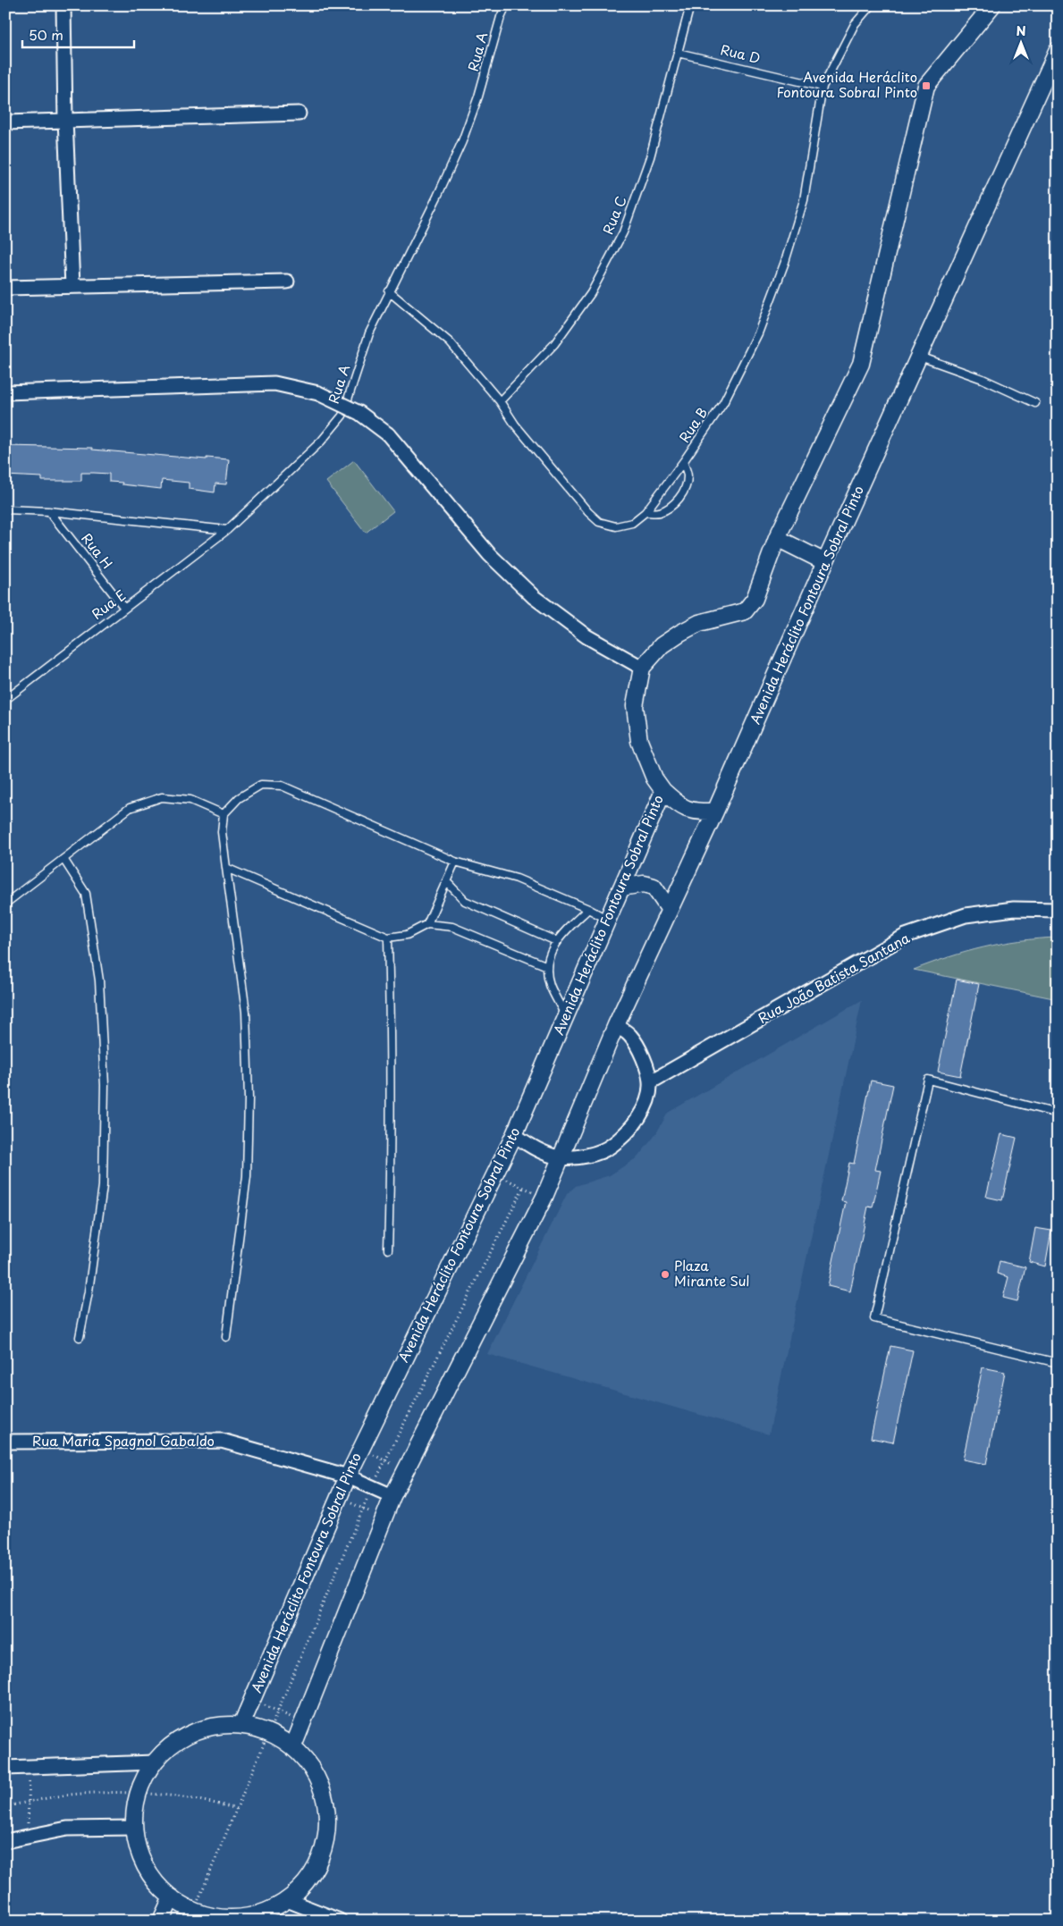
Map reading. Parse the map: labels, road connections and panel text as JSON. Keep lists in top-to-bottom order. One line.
{"streets":{"street":["Avenida Heráclito Fontoura Sobral Pinto","Rua João Batista Santana","Rua Maria Spagnol Gabaldo"],"lane":["Rua A","Rua D","Rua C","Rua B","Rua H","Rua E"]},"crossings":[["Rua A","Rua B"],["Rua A","Rua E"],["Rua D","Rua C"],["Rua D","Rua B"],["Rua C","Rua B"],["Rua H","Rua E"],["Avenida Heráclito Fontoura Sobral Pinto","Rua Maria Spagnol Gabaldo"]],"places":{"transit":["Avenida Heráclito Fontoura Sobral Pinto"],"other":["Plaza Mirante Sul"]},"scale_bar":"50 m","north":"top"}
